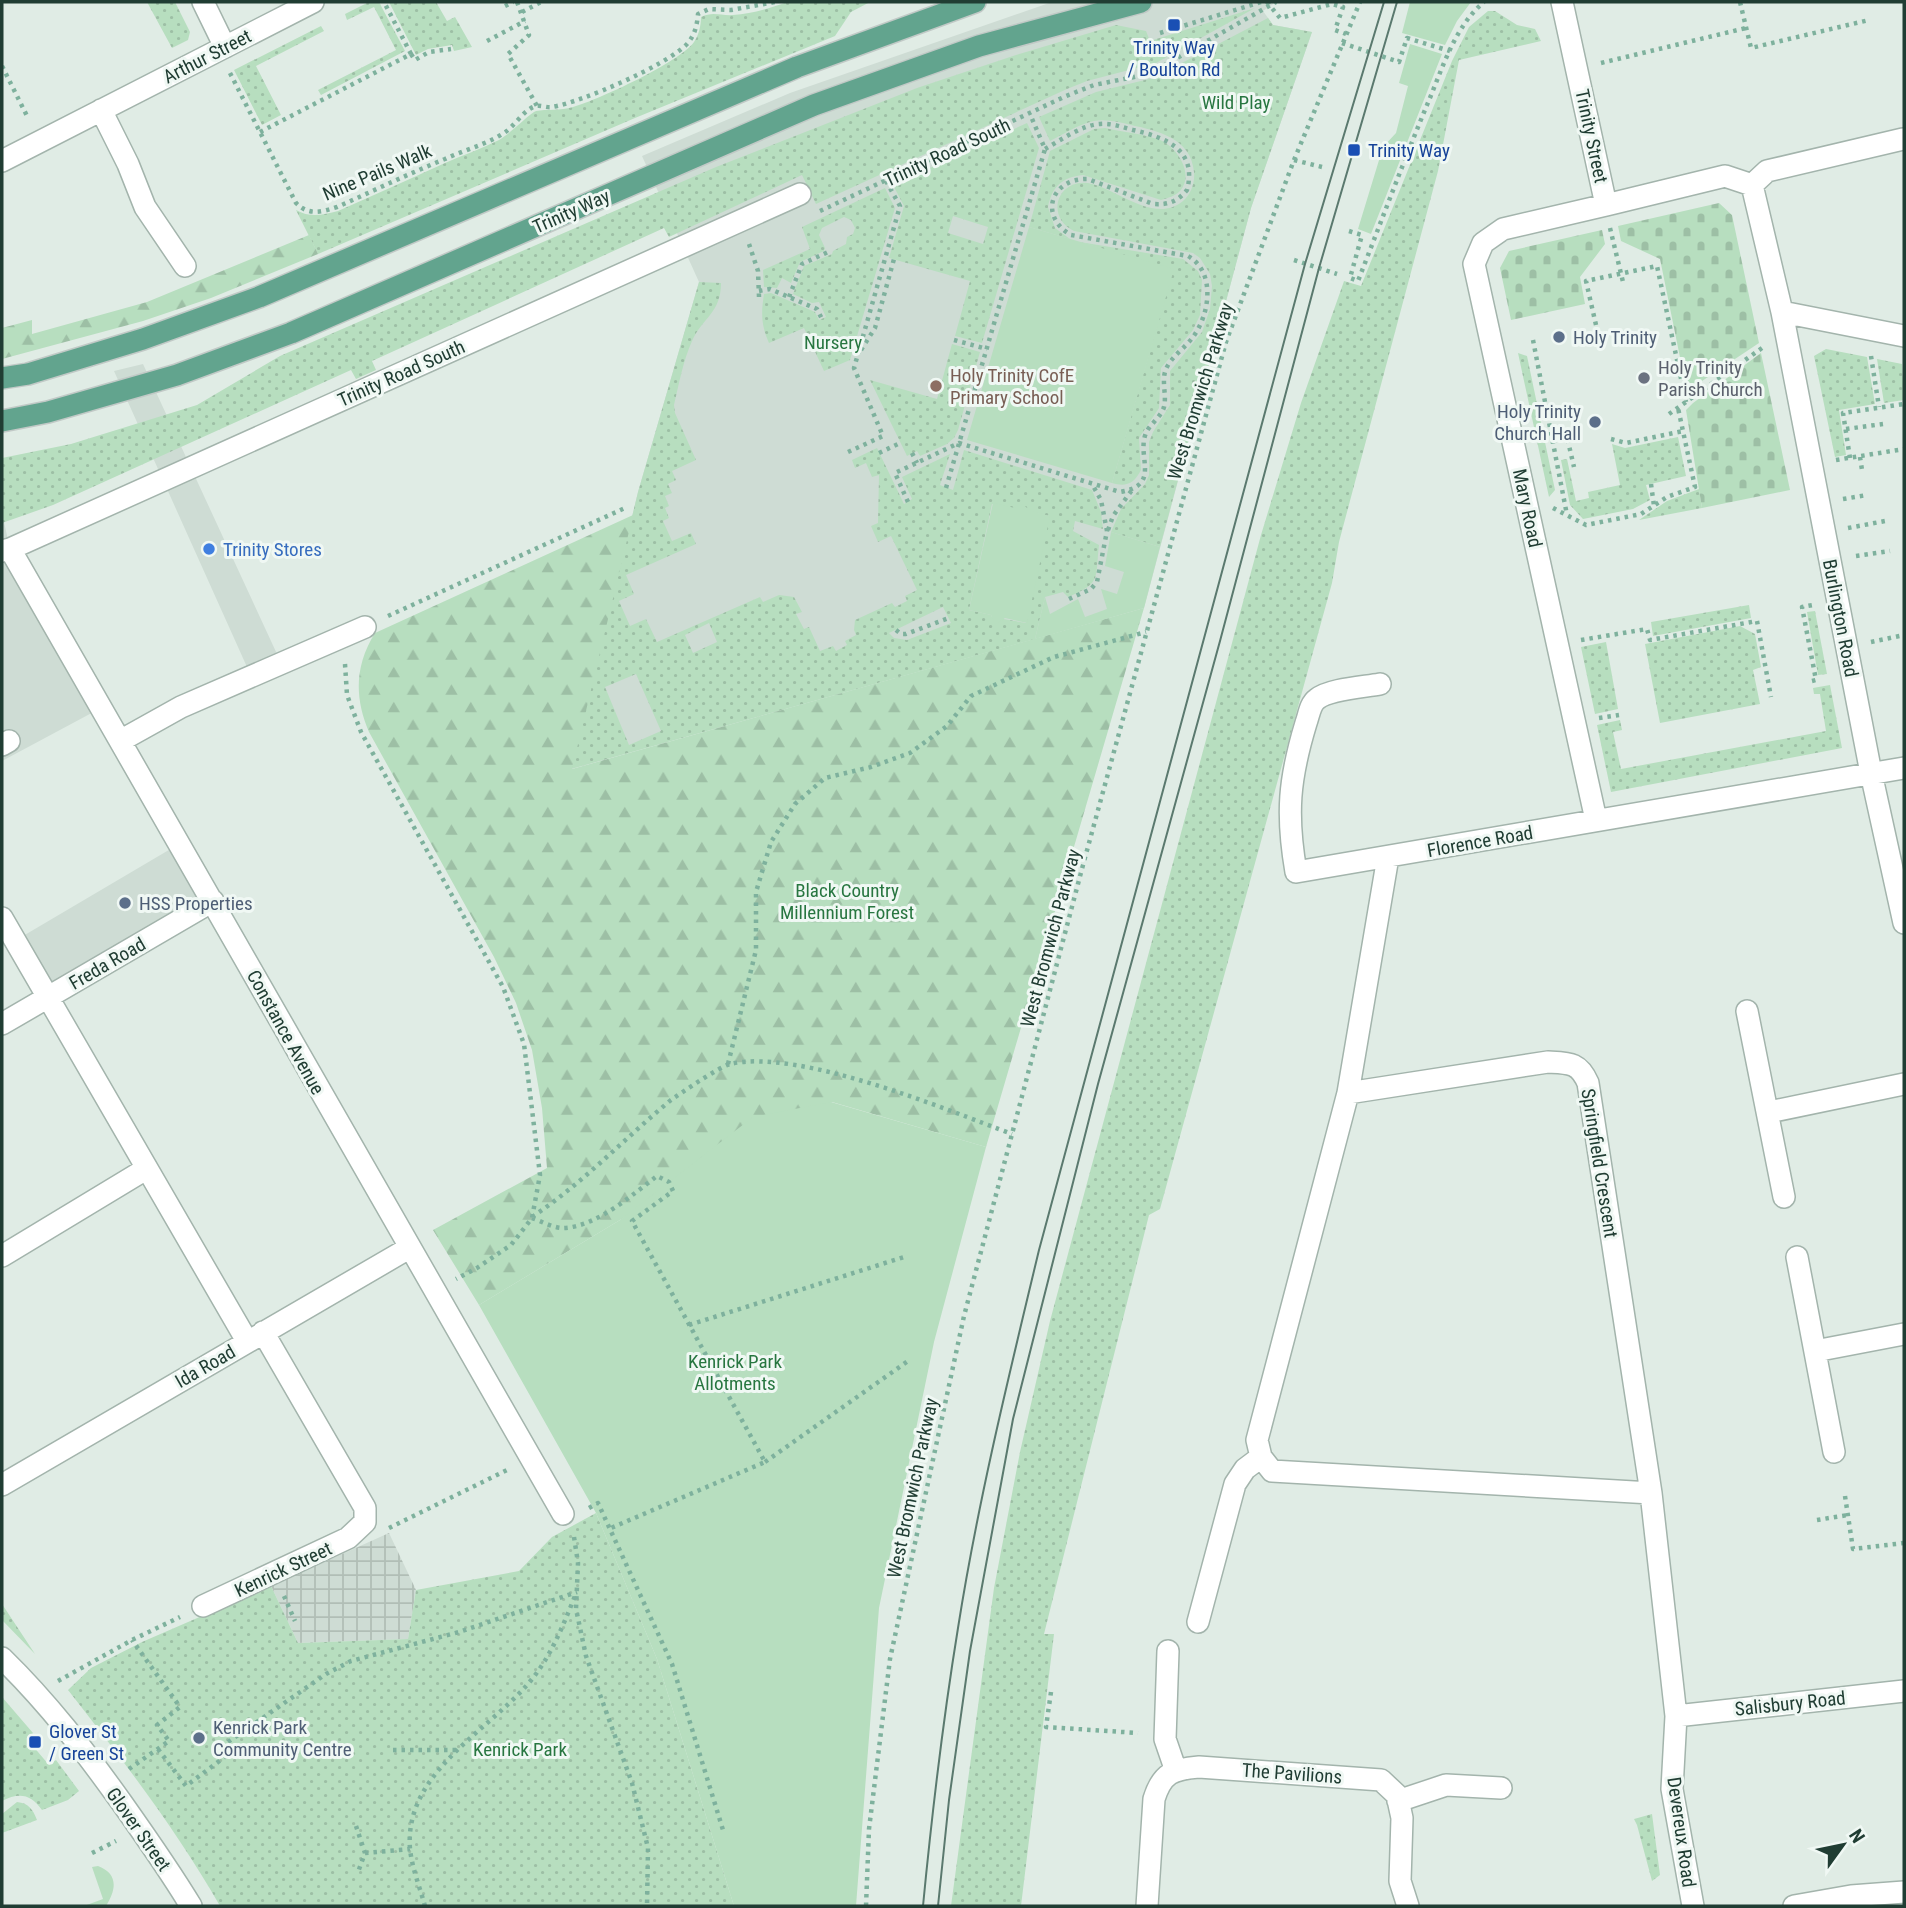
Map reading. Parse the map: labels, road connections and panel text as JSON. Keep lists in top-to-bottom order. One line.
{"streets":{"main road":["Trinity Way"],"street":["Arthur Street","Trinity Street","Trinity Road South","Mary Road","Burlington Road","Florence Road","Freda Road","Constance Avenue","Springfield Crescent","Ida Road","Kenrick Street","Salisbury Road","The Pavilions","Glover Street","Devereux Road"],"path":["Nine Pails Walk","West Bromwich Parkway"]},"crossings":[["Arthur Street","Nine Pails Walk"],["Trinity Street","Mary Road"],["Trinity Road South","Constance Avenue"],["Mary Road","Florence Road"],["Burlington Road","Florence Road"],["Freda Road","Constance Avenue"],["Constance Avenue","Ida Road"],["Springfield Crescent","Salisbury Road"],["Springfield Crescent","Devereux Road"],["Salisbury Road","Devereux Road"]],"parks":["Wild Play","Nursery","Black Country Millennium Forest","Kenrick Park Allotments","Kenrick Park"],"places":{"transit":["Trinity Way / Boulton Rd","Trinity Way","Glover St / Green St"],"other":["Holy Trinity","Holy Trinity Parish Church","Holy Trinity CofE Primary School","Holy Trinity Church Hall","Trinity Stores","HSS Properties","Kenrick Park Community Centre"]},"north":"top right"}
